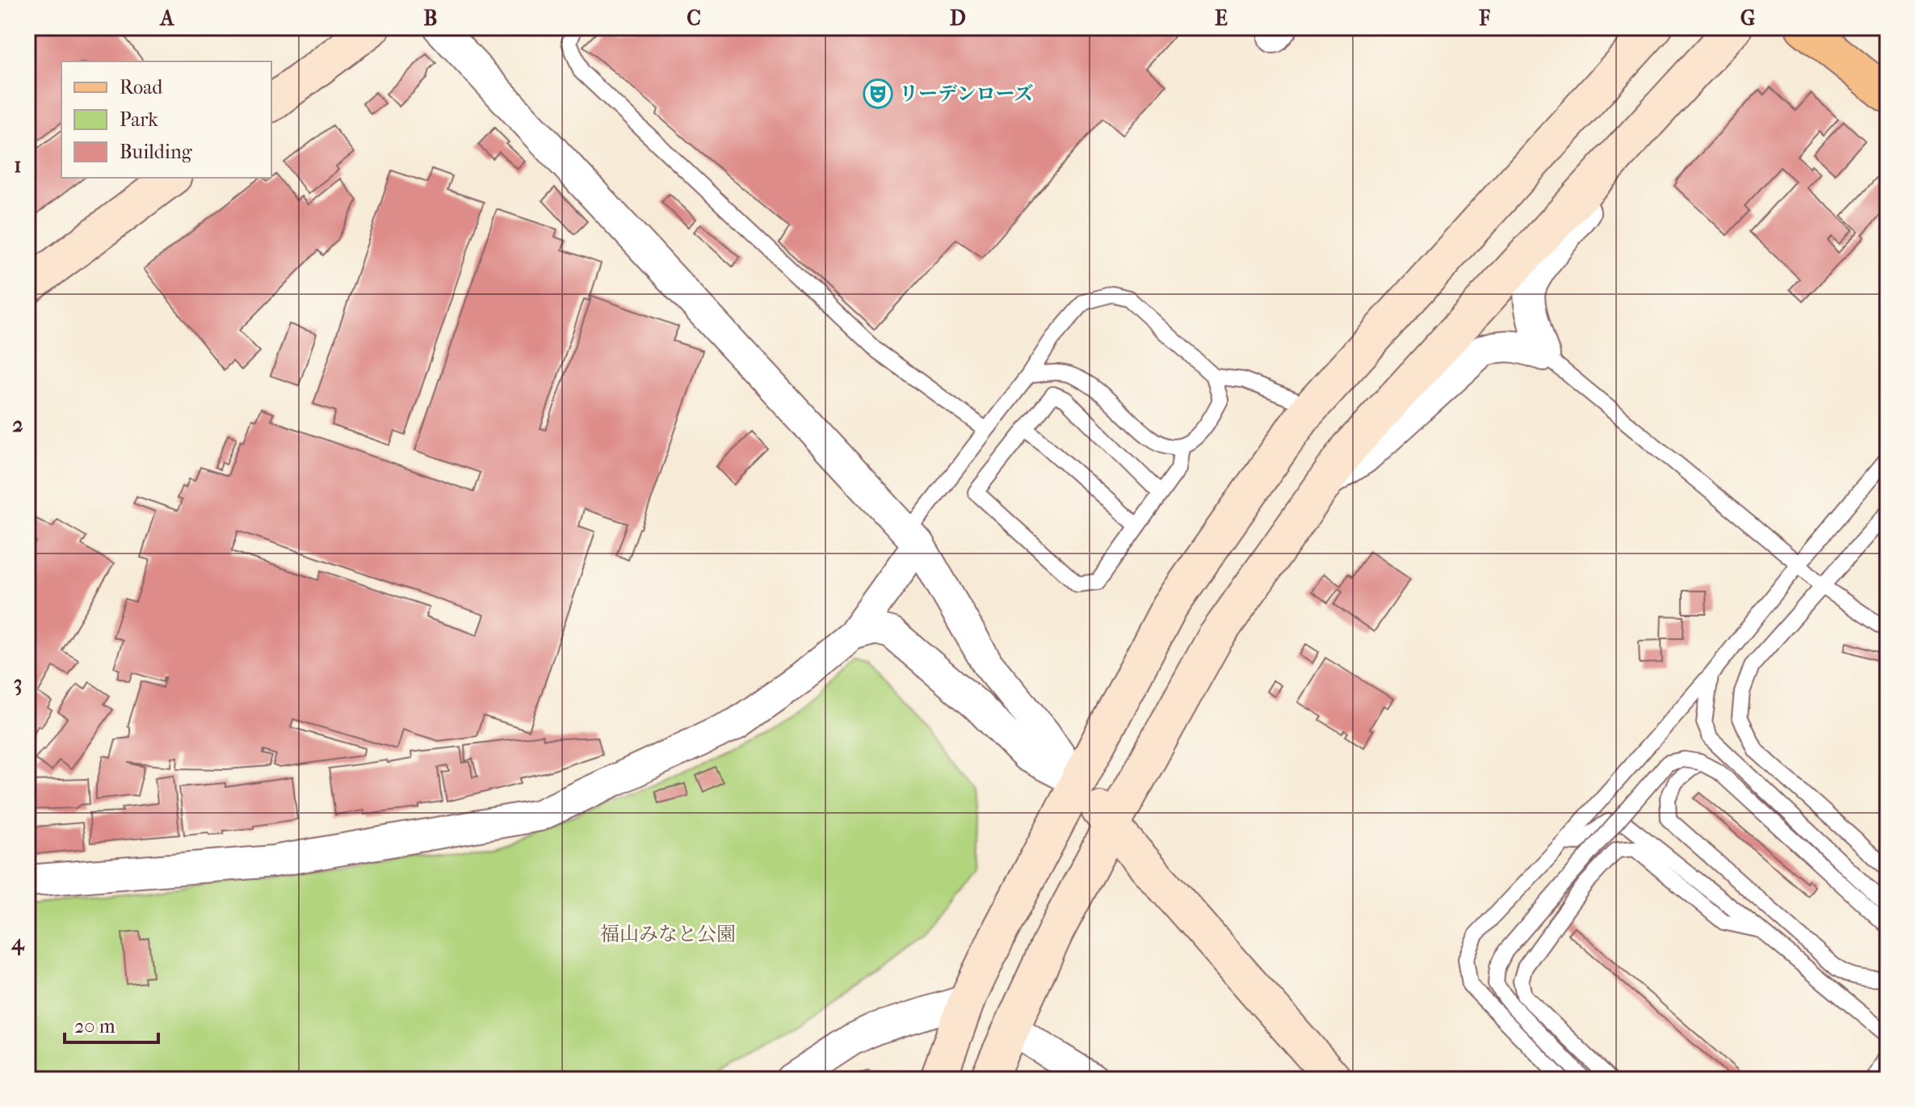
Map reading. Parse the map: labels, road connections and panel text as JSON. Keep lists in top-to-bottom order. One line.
{"parks":["福山みなと公園"],"places":{"theatre":["リーデンローズ"]},"legend":["Road","Park","Building"],"scale_bar":"20 m","grid":{"columns":["A","B","C","D","E","F","G"],"rows":["1","2","3","4"]}}
